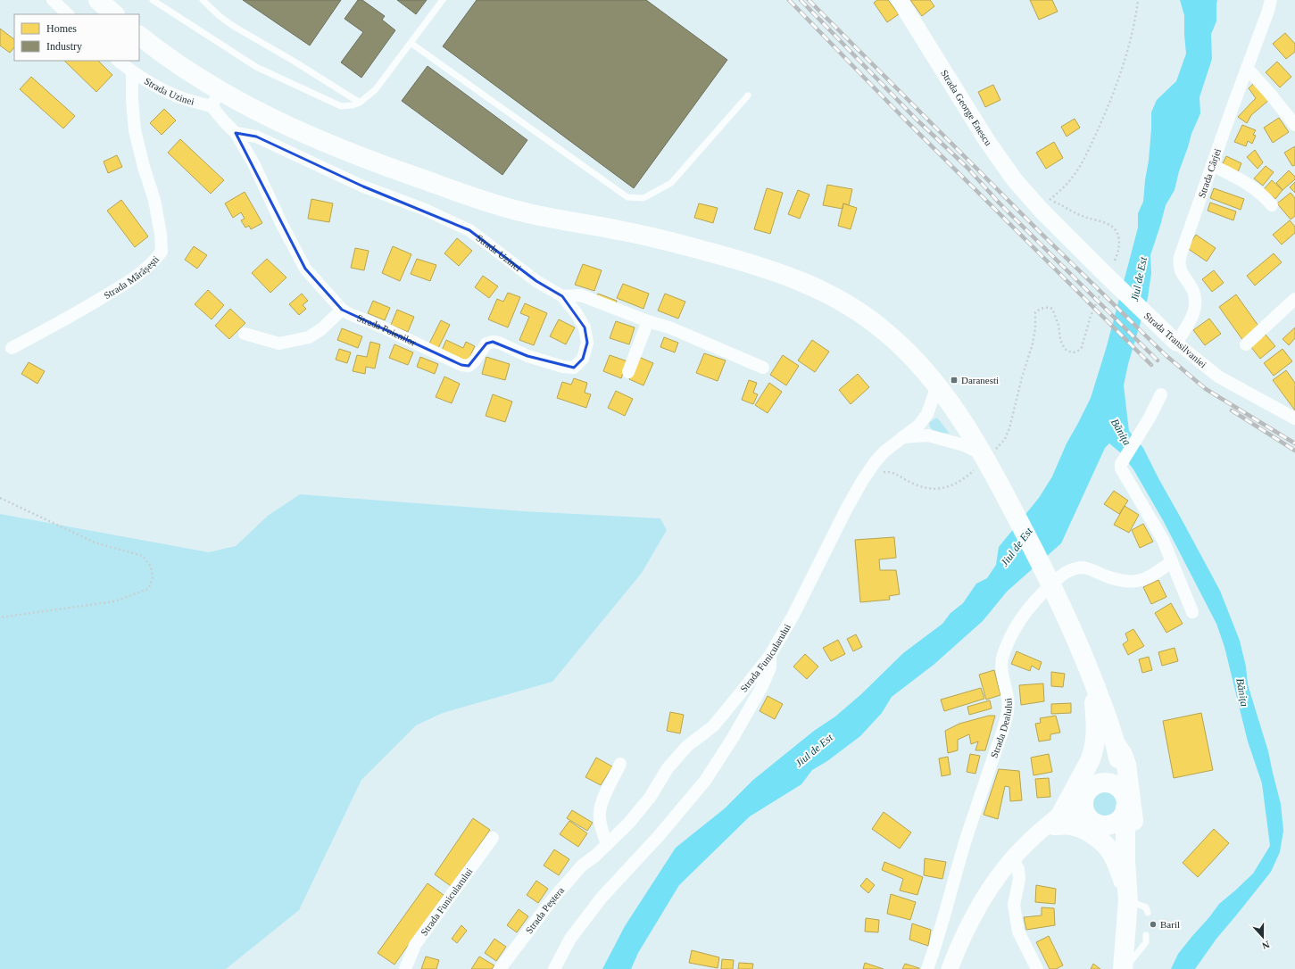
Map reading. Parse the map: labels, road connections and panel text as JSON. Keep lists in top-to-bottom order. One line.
{"streets":{"street":["Strada Uzinei","Strada George Enescu","Strada Cârjei","Strada Mărășești","Strada Poienilor","Strada Transilvaniei","Strada Funicularului","Strada Dealului","Strada Peștera"]},"crossings":[["Strada Uzinei","Strada Mărășești"],["Strada Uzinei","Strada Poienilor"],["Strada George Enescu","Strada Transilvaniei"],["Strada Cârjei","Strada Transilvaniei"],["Strada Funicularului","Strada Peștera"]],"water":["Jiul de Est","Bănița"],"places":{"transit":["Daranesti"],"other":["Baril"]},"legend":["Homes","Industry"],"north":"bottom"}
